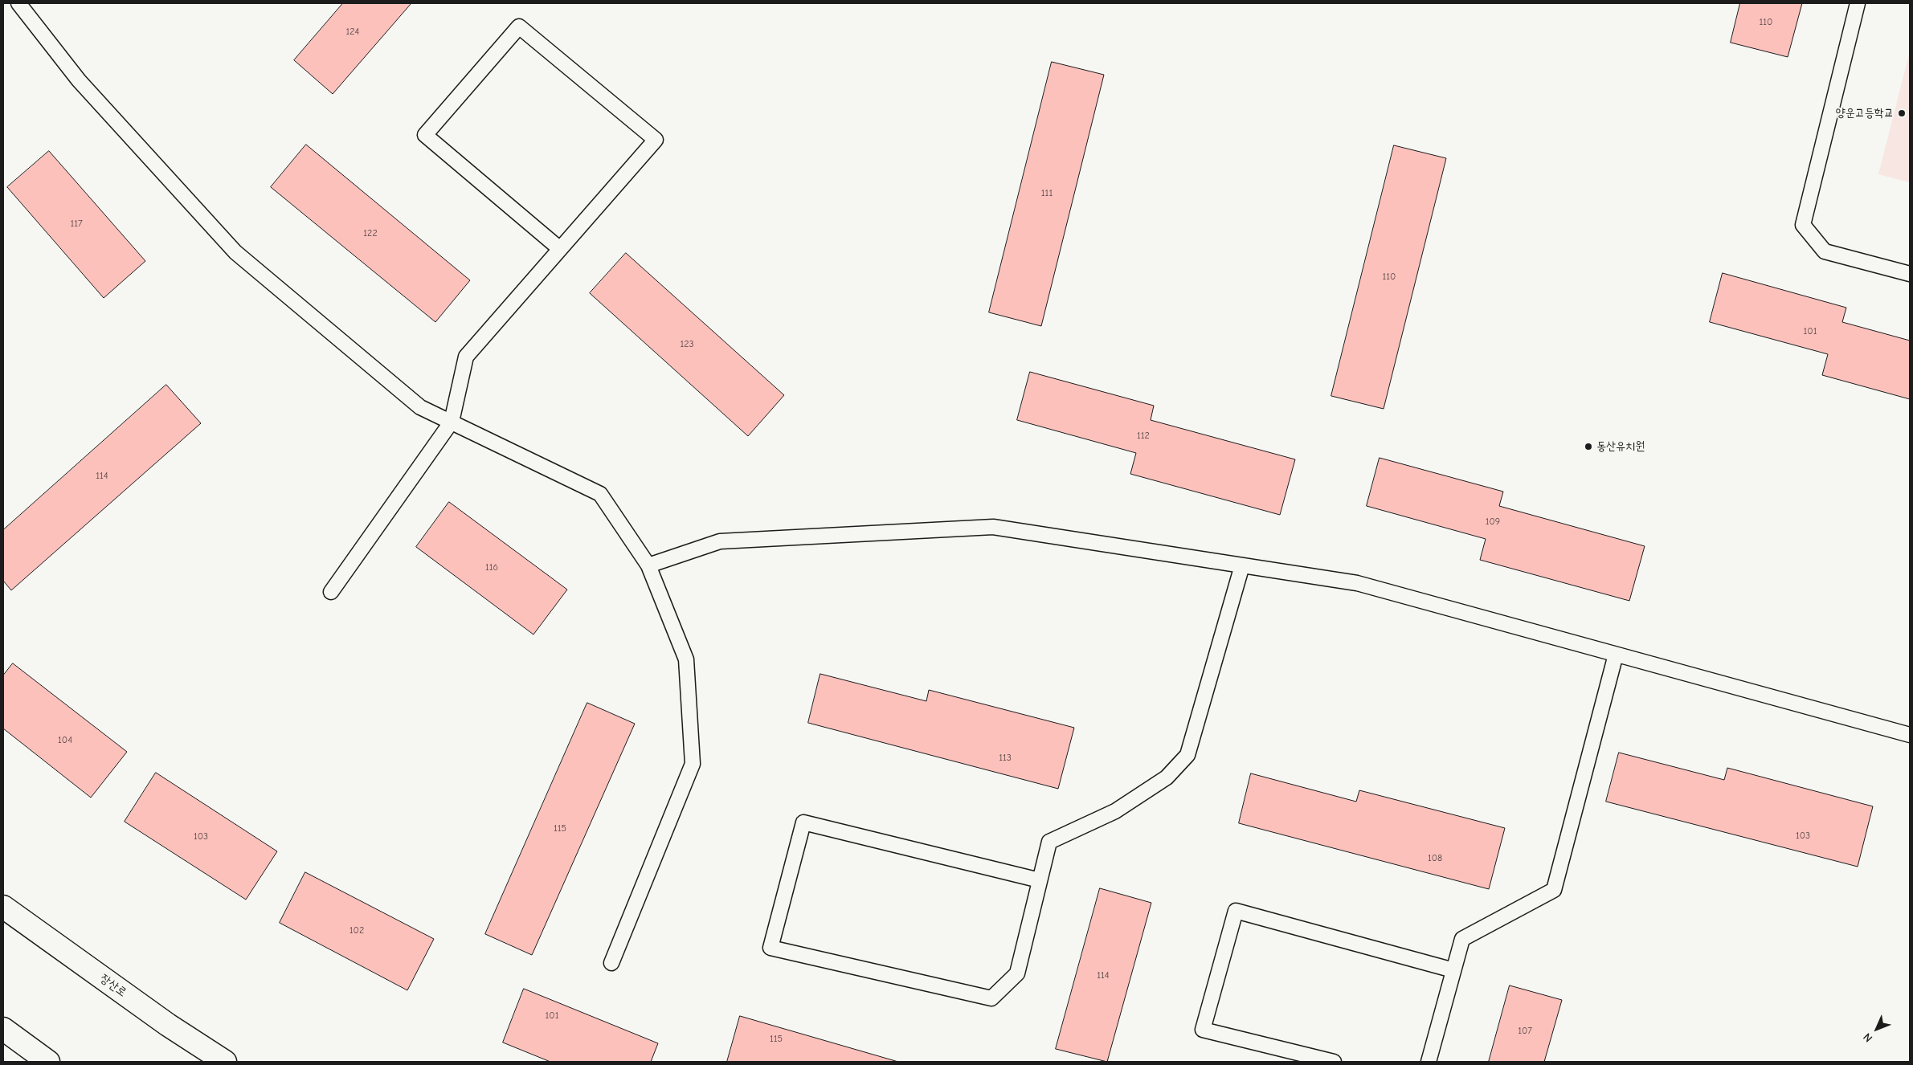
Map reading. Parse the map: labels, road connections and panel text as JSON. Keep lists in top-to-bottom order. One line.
{"streets":{"highway":["장산로"]},"places":["양운고등학교","동산유치원"],"house_numbers":["110","124","111","117","122","110","101","123","112","114","109","116","104","113","115","103","103","108","102","114","101","107","115"],"north":"bottom left"}
